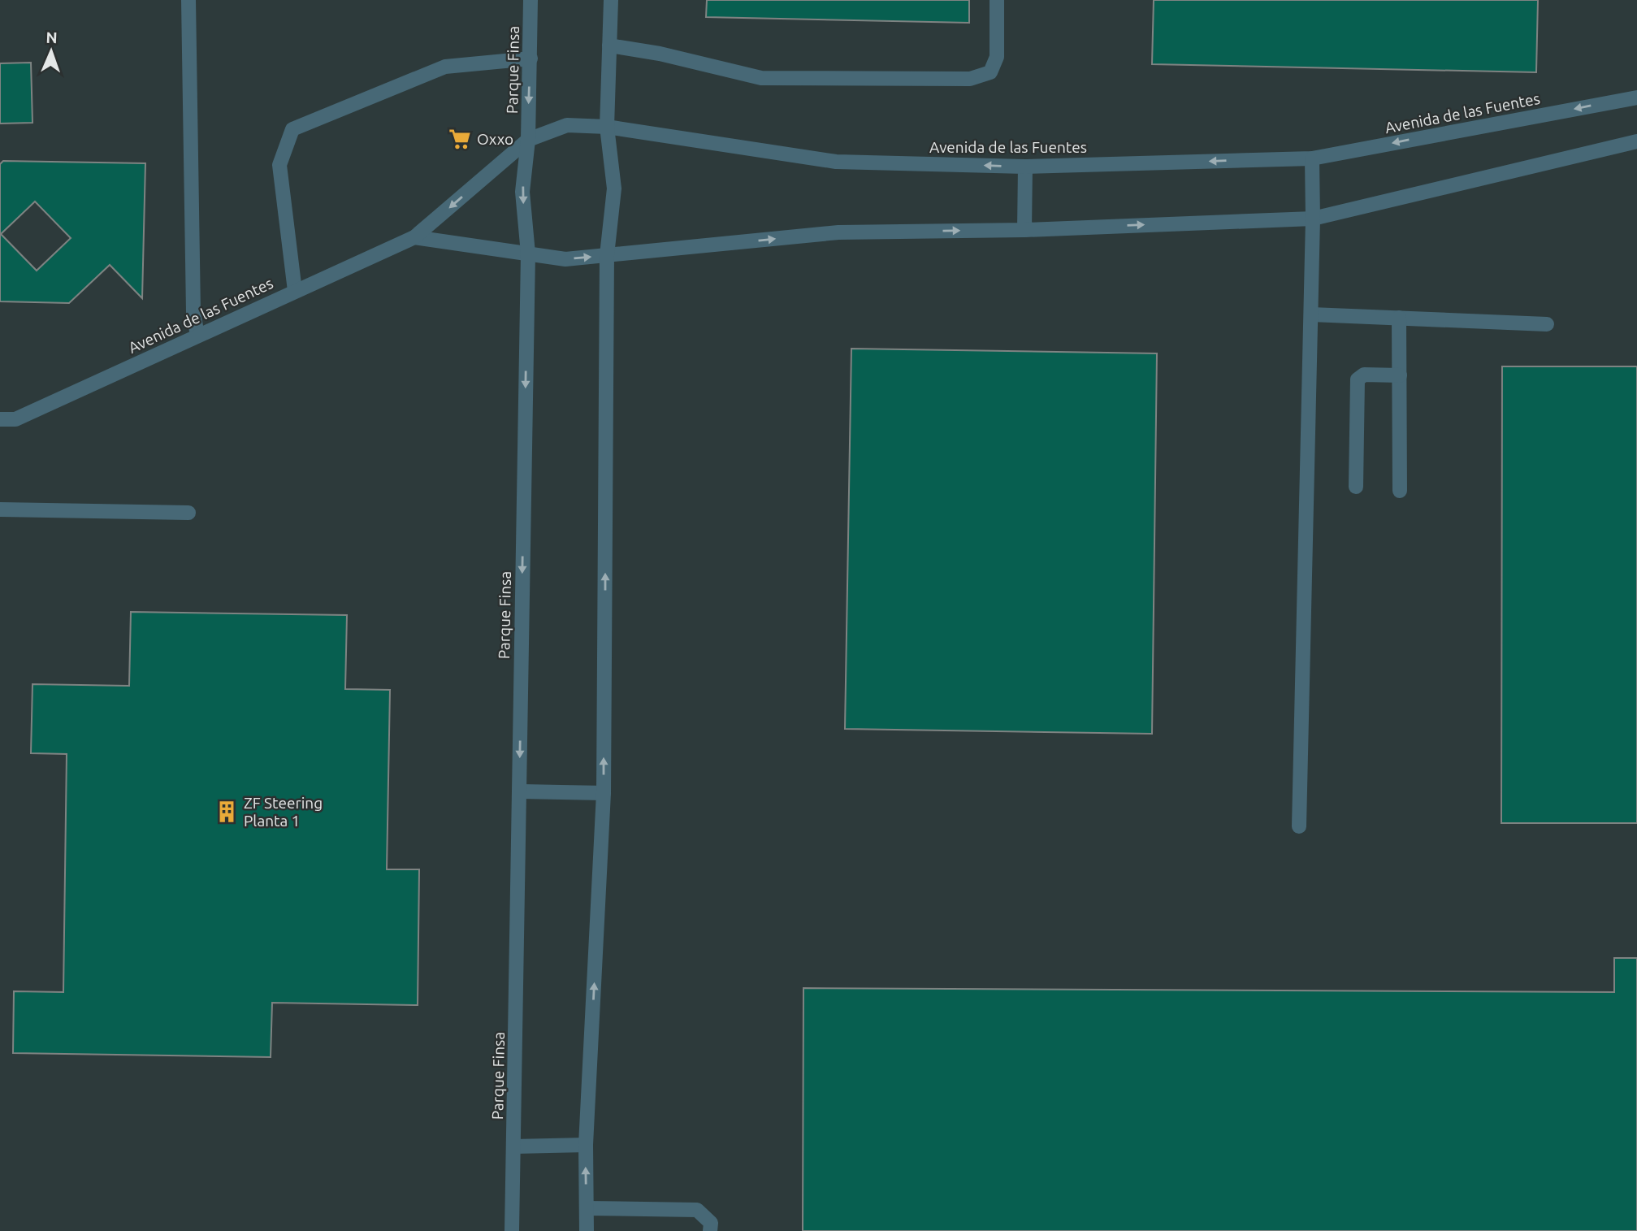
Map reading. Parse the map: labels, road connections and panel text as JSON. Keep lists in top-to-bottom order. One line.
{"streets":{"street":["Parque Finsa","Avenida de las Fuentes"]},"crossings":[["Parque Finsa","Avenida de las Fuentes"]],"places":{"supermarket":["Oxxo"],"building":["ZF Steering Planta 1"]},"north":"top"}
